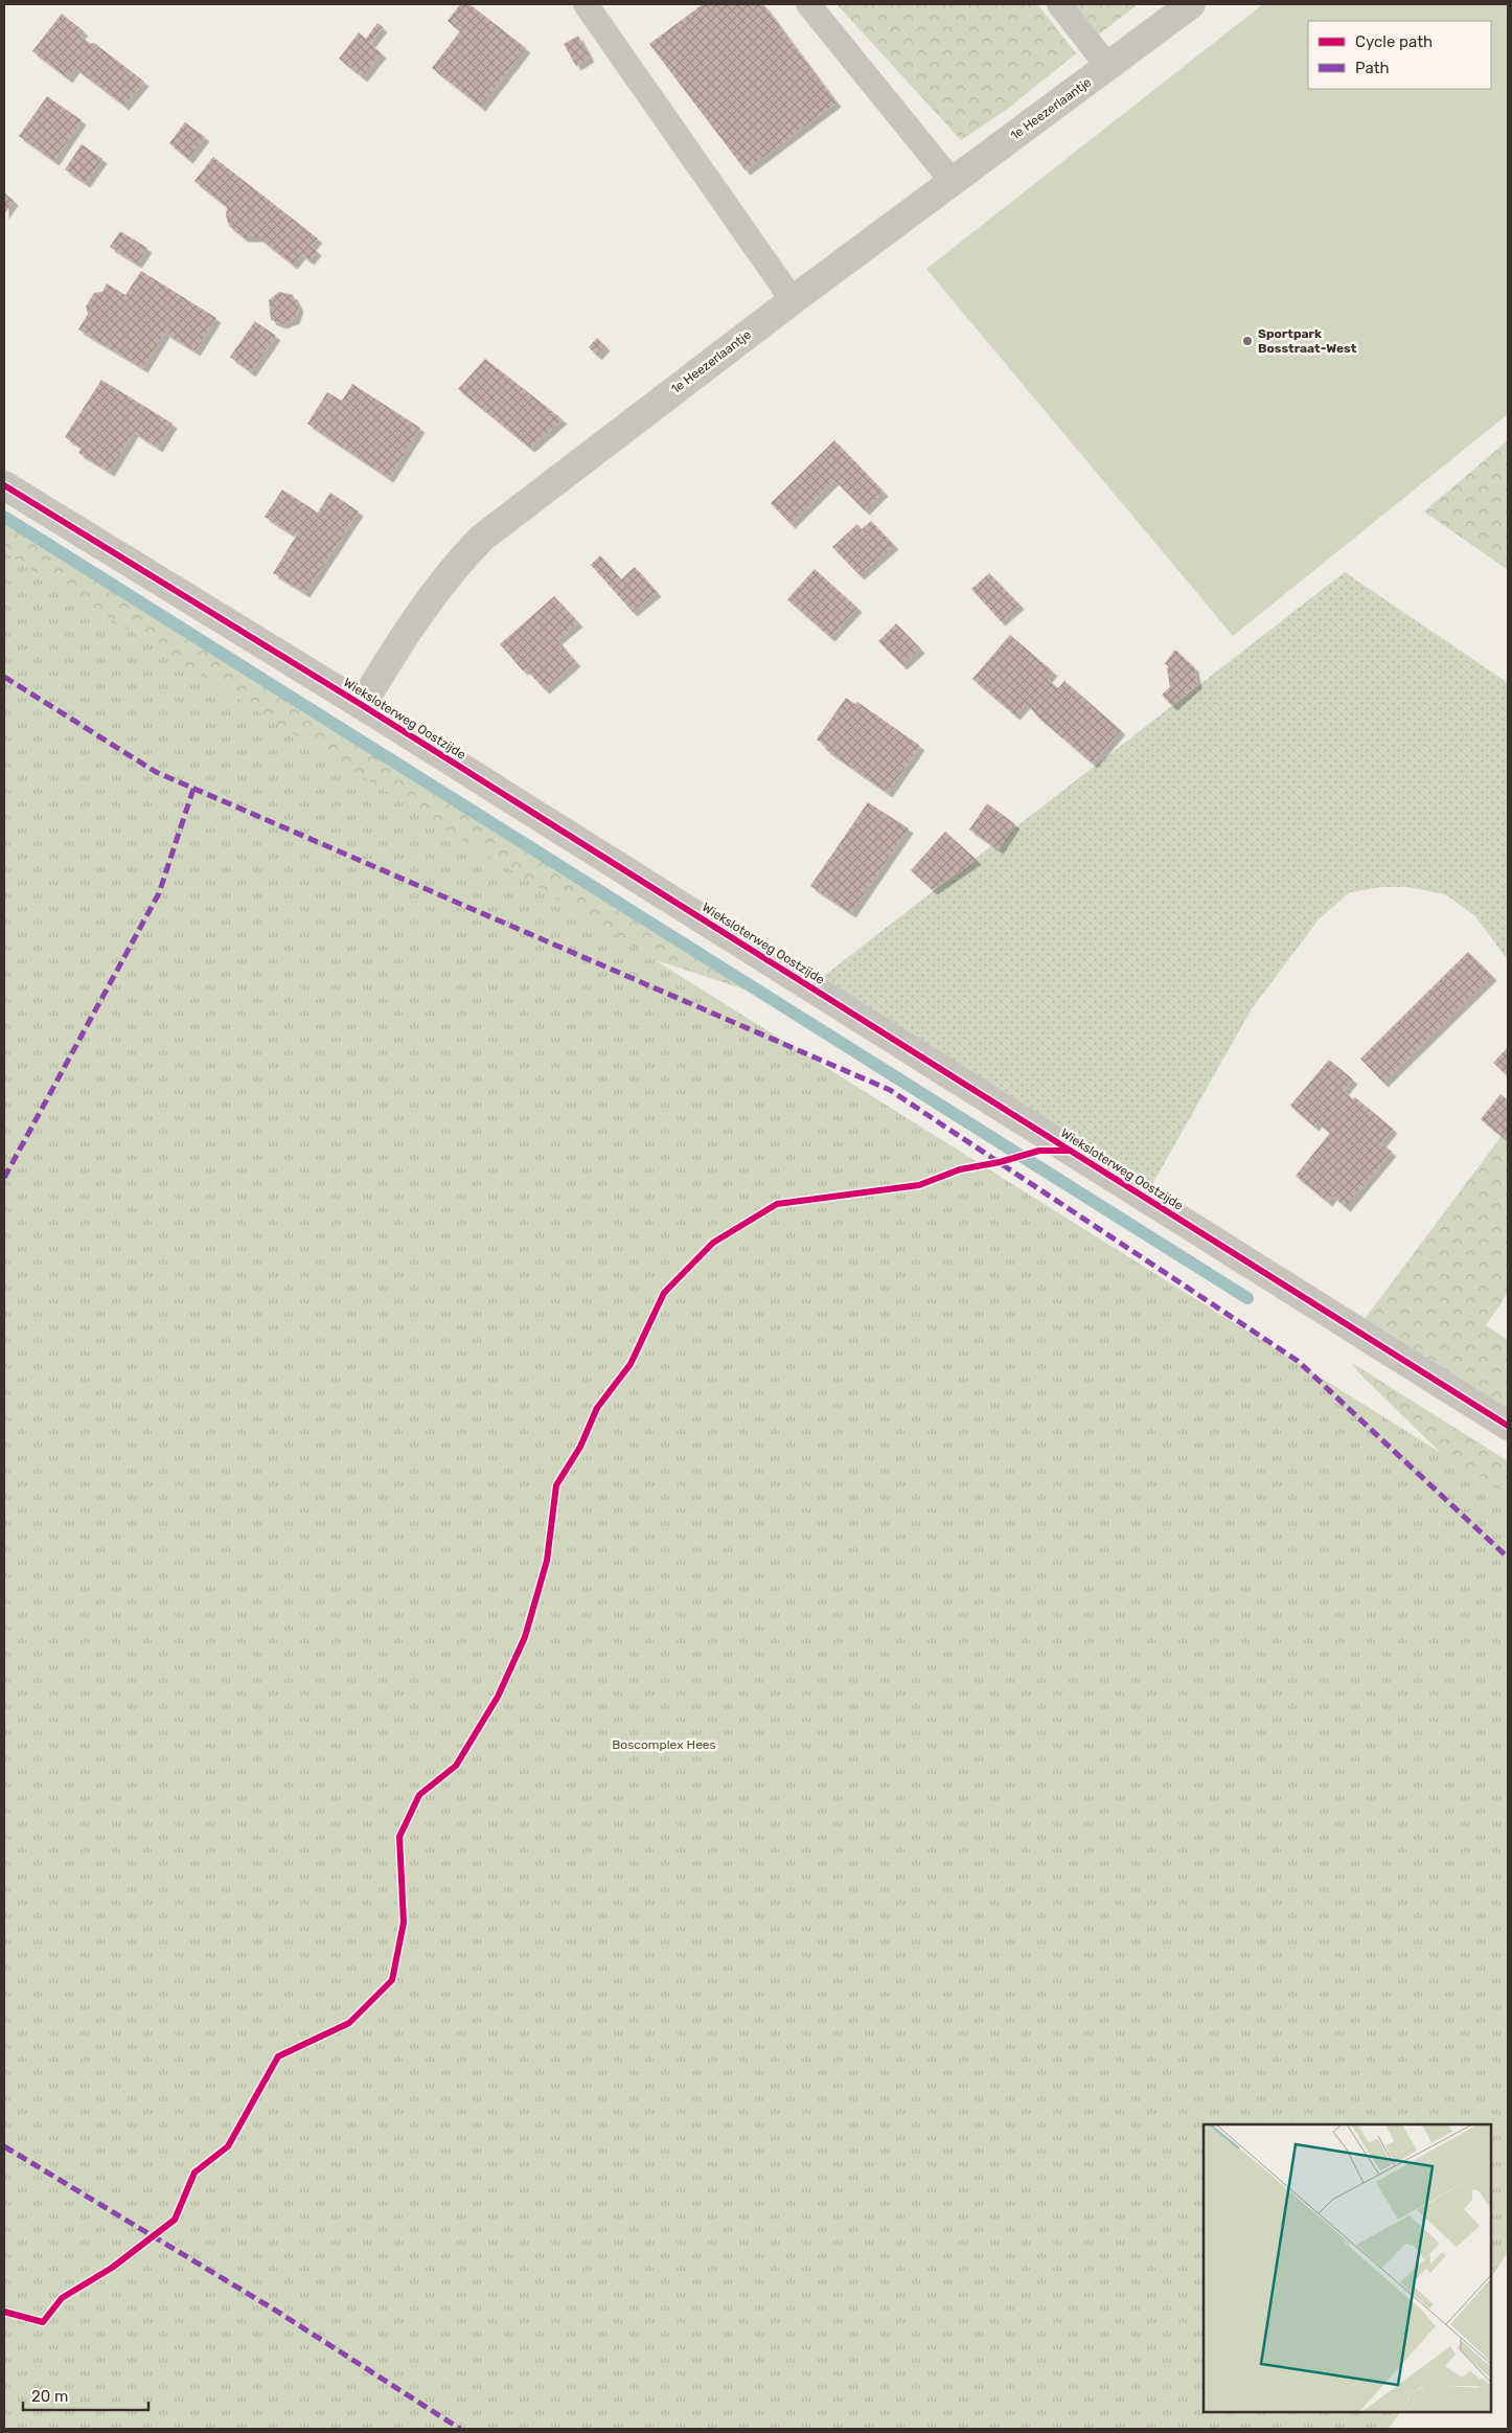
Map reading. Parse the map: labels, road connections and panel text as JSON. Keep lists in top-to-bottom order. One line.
{"streets":{"street":["1e Heezerlaantje","Wieksloterweg Oostzijde"]},"crossings":[["1e Heezerlaantje","Wieksloterweg Oostzijde"]],"parks":["Boscomplex Hees"],"places":["Sportpark Bosstraat-West"],"legend":["Cycle path","Path"],"scale_bar":"20 m"}
